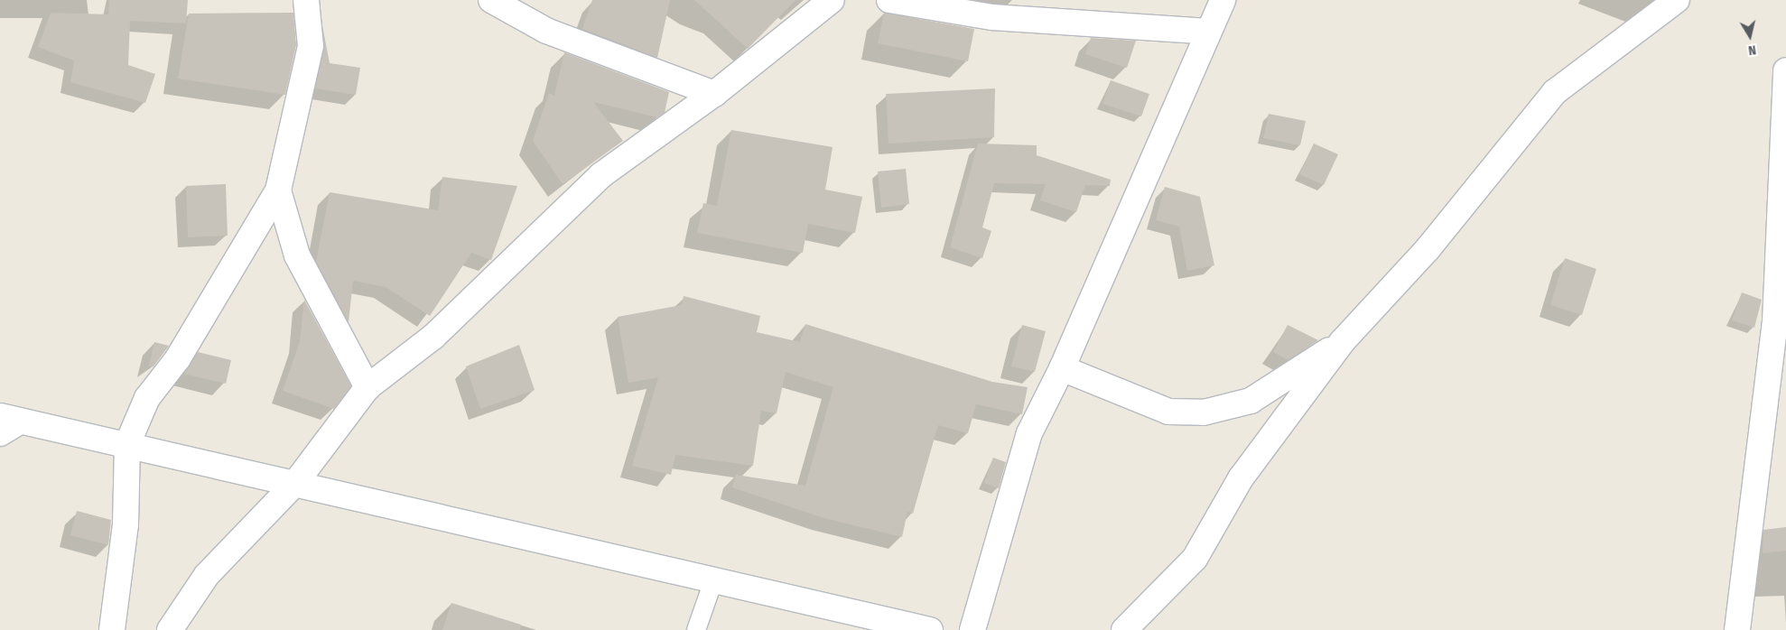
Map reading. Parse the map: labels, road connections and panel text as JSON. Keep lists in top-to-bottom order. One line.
{"north":"bottom"}
